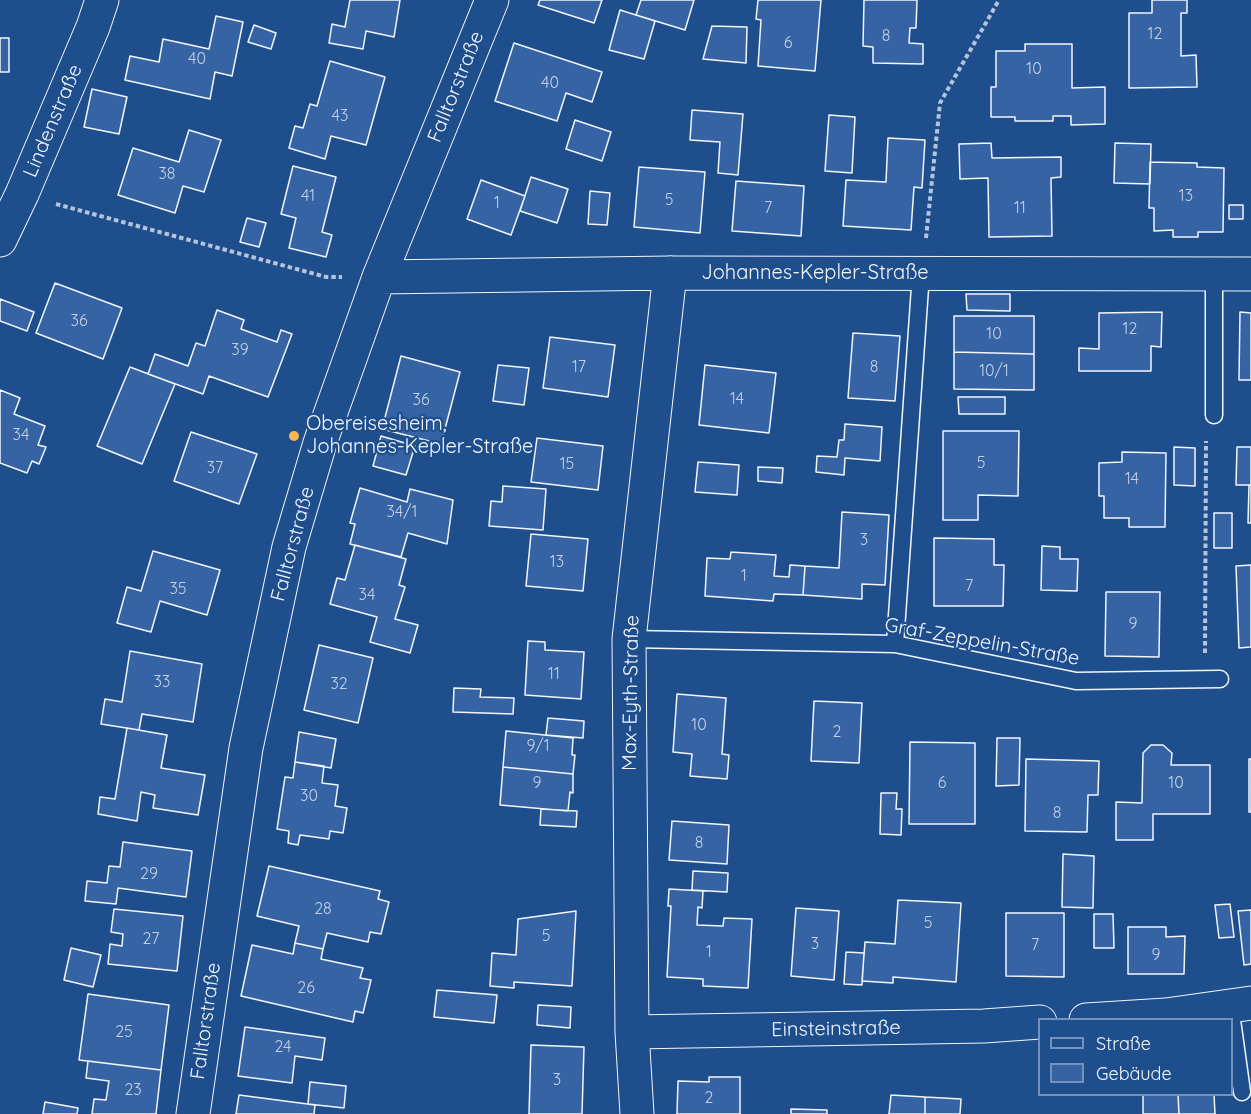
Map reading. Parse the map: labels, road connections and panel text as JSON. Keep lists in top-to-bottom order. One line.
{"streets":{"street":["Falltorstraße","Lindenstraße","Johannes-Kepler-Straße","Max-Eyth-Straße","Einsteinstraße"],"lane":["Graf-Zeppelin-Straße"]},"crossings":[["Falltorstraße","Johannes-Kepler-Straße"],["Johannes-Kepler-Straße","Max-Eyth-Straße"],["Graf-Zeppelin-Straße","Max-Eyth-Straße"],["Max-Eyth-Straße","Einsteinstraße"]],"places":["Obereisesheim, Johannes-Kepler-Straße"],"house_numbers":["12","8","6","40","10","40","43","38","41","13","5","1","7","11","36","12","10","39","17","8","10/1","14","36","34","5","15","37","14","34/1","3","13","1","7","35","34","9","11","33","32","10","2","9/1","9","6","10","30","8","8","29","28","5","5","27","3","7","1","9","26","25","24","3","23","2"],"legend":["Straße","Gebäude"]}
